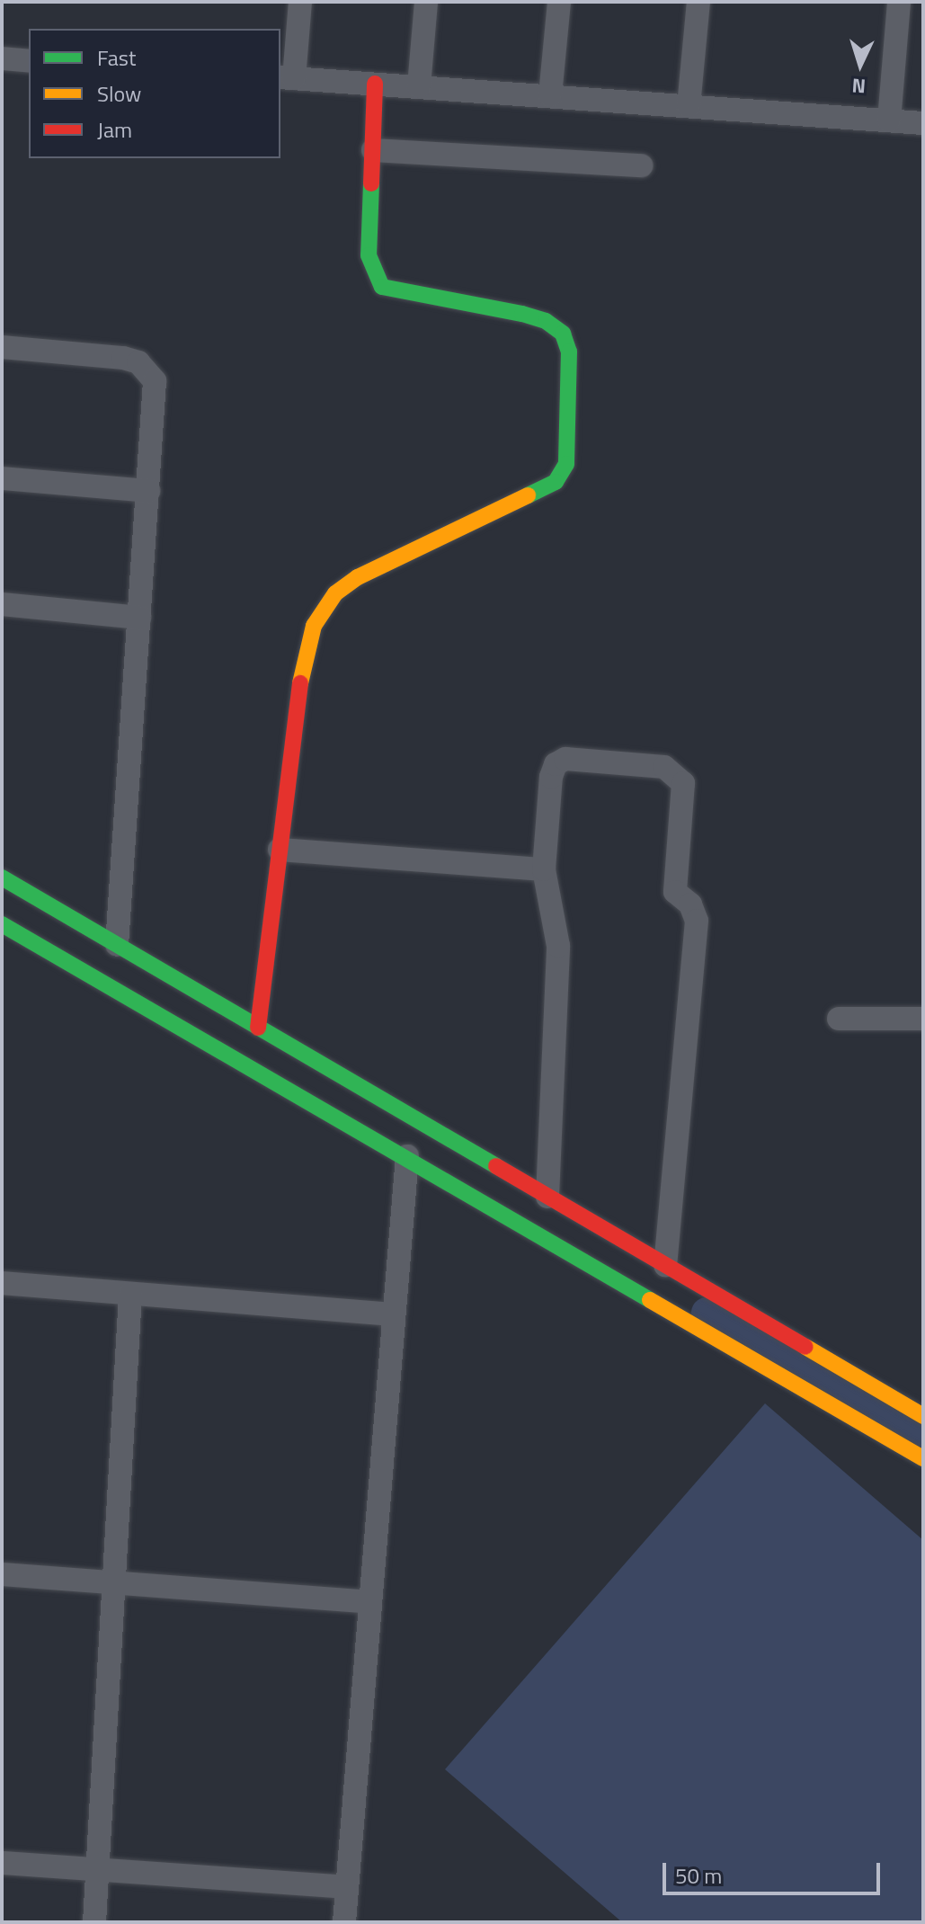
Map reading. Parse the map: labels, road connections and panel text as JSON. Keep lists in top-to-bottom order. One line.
{"legend":["Fast","Slow","Jam"],"scale_bar":"50 m","north":"bottom"}
